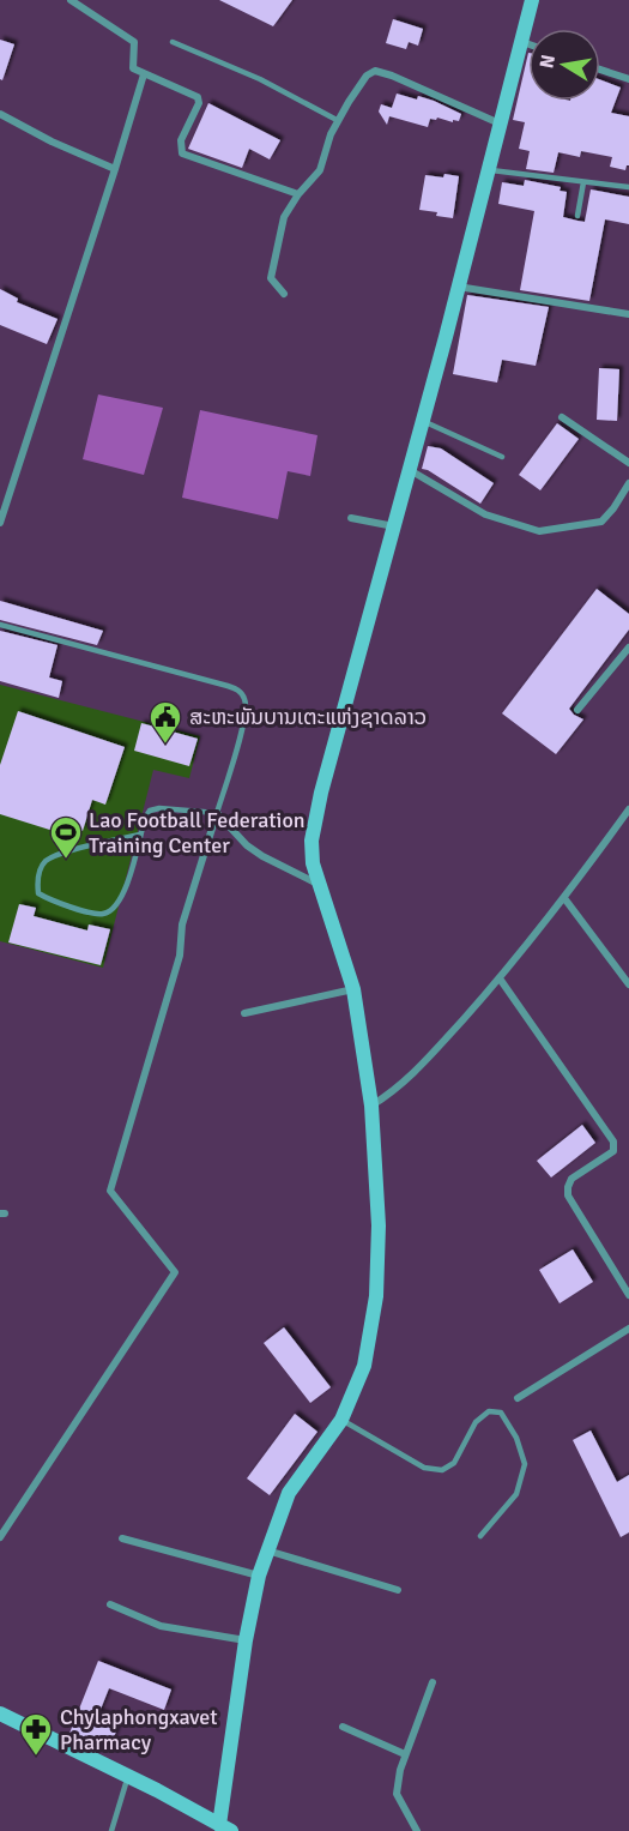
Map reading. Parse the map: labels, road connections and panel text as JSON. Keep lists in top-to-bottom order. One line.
{"places":{"public building":["ສະຫະພັນບານເຕະແຫ່ງຊາດລາວ"],"sports":["Lao Football Federation Training Center"],"pharmacy":["Chylaphongxavet Pharmacy"]},"north":"left"}
